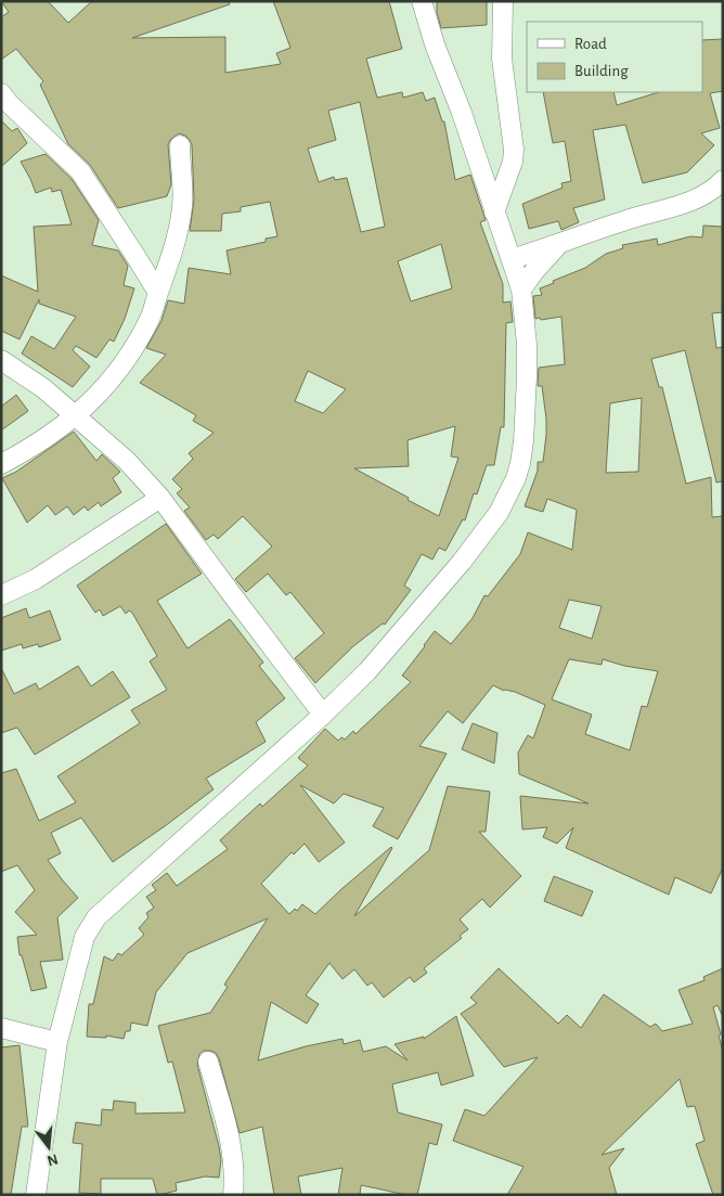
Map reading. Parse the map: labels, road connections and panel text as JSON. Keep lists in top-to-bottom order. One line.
{"legend":["Road","Building"],"north":"bottom"}
